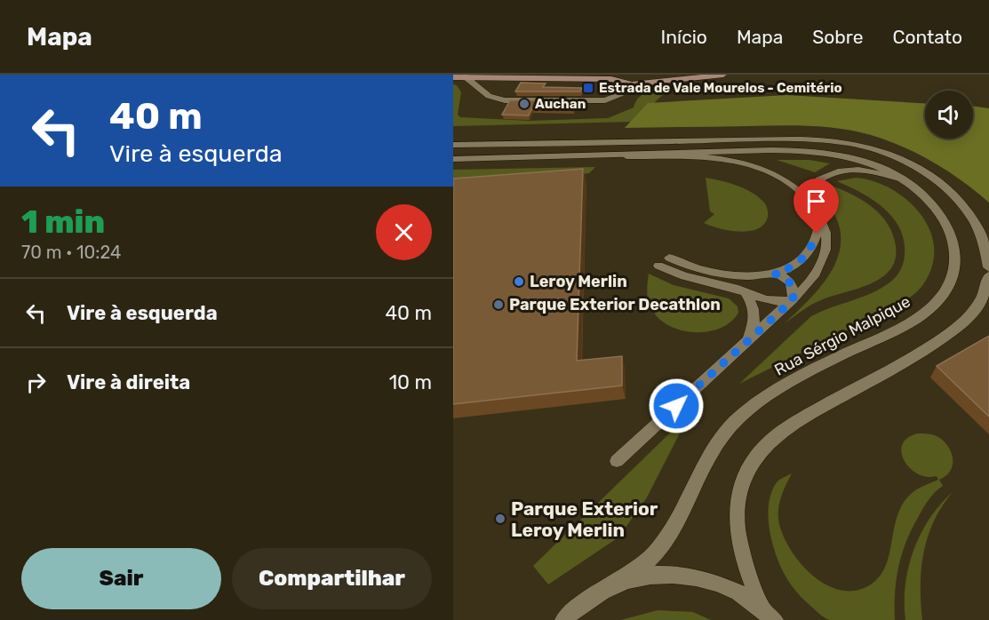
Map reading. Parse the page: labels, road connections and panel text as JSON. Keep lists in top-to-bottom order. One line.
{"streets":{"street":["Rua Sérgio Malpique"]},"places":{"transit":["Estrada de Vale Mourelos - Cemitério"],"other":["Auchan","Leroy Merlin","Parque Exterior Decathlon","Parque Exterior Leroy Merlin"]},"page":{"header":"Mapa","nav":["Início","Mapa","Sobre","Contato"],"turn":["40 m","Vire à esquerda"],"heading":["1 min","70 m · 10:24"],"list":[{"name":"Vire à esquerda","value":"40 m"},{"name":"Vire à direita","value":"10 m"}],"buttons":["Sair","Compartilhar"]}}
